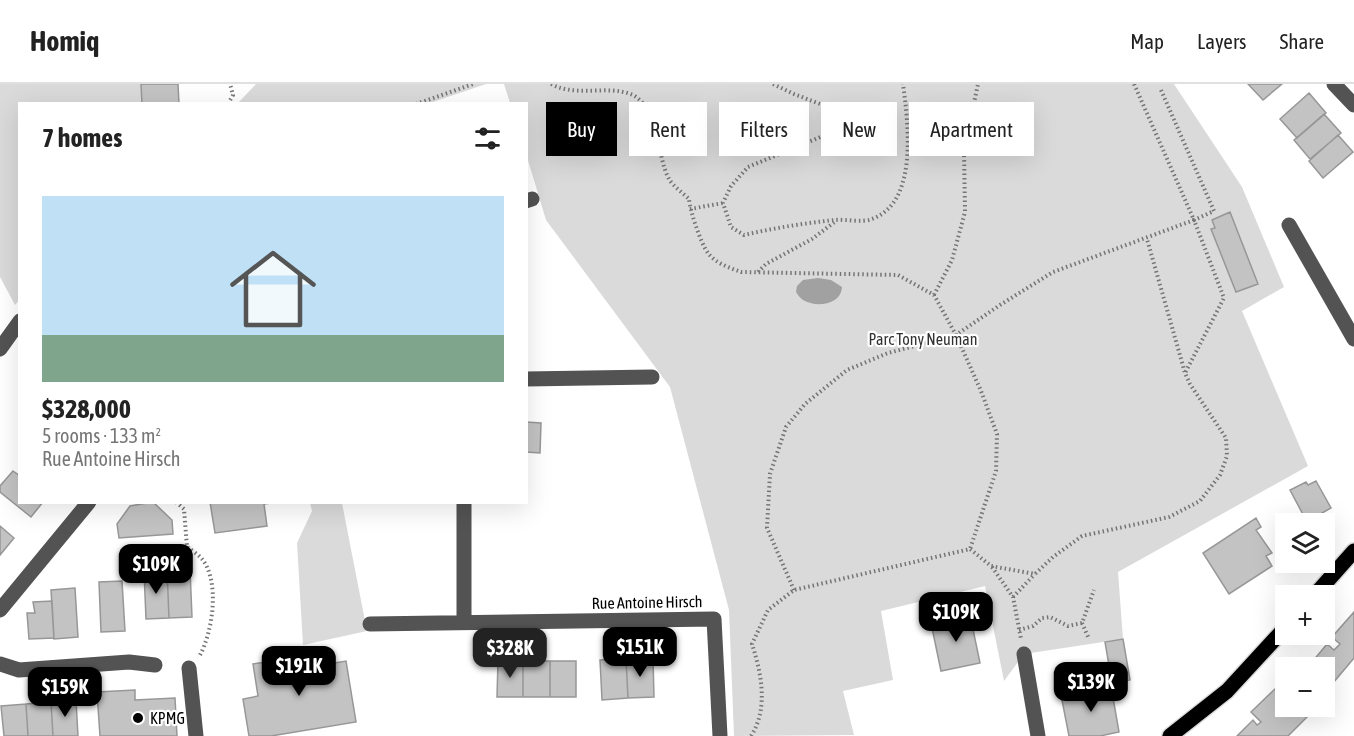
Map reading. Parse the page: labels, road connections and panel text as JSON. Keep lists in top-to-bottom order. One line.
{"streets":{"street":["Rue Antoine Hirsch"]},"parks":["Parc Tony Neuman"],"places":["KPMG"],"page":{"header":"Homiq","nav":["Map","Layers","Share"],"chip":["Buy","Rent","Filters","New","Apartment"],"heading":"7 homes","list":[{"name":"$328,000","note":"5 rooms · 133 m² · Rue Antoine Hirsch"}],"map_buttons":["+","−"],"price":["$109K","$109K","$151K","$328K","$191K","$139K","$159K"]}}
